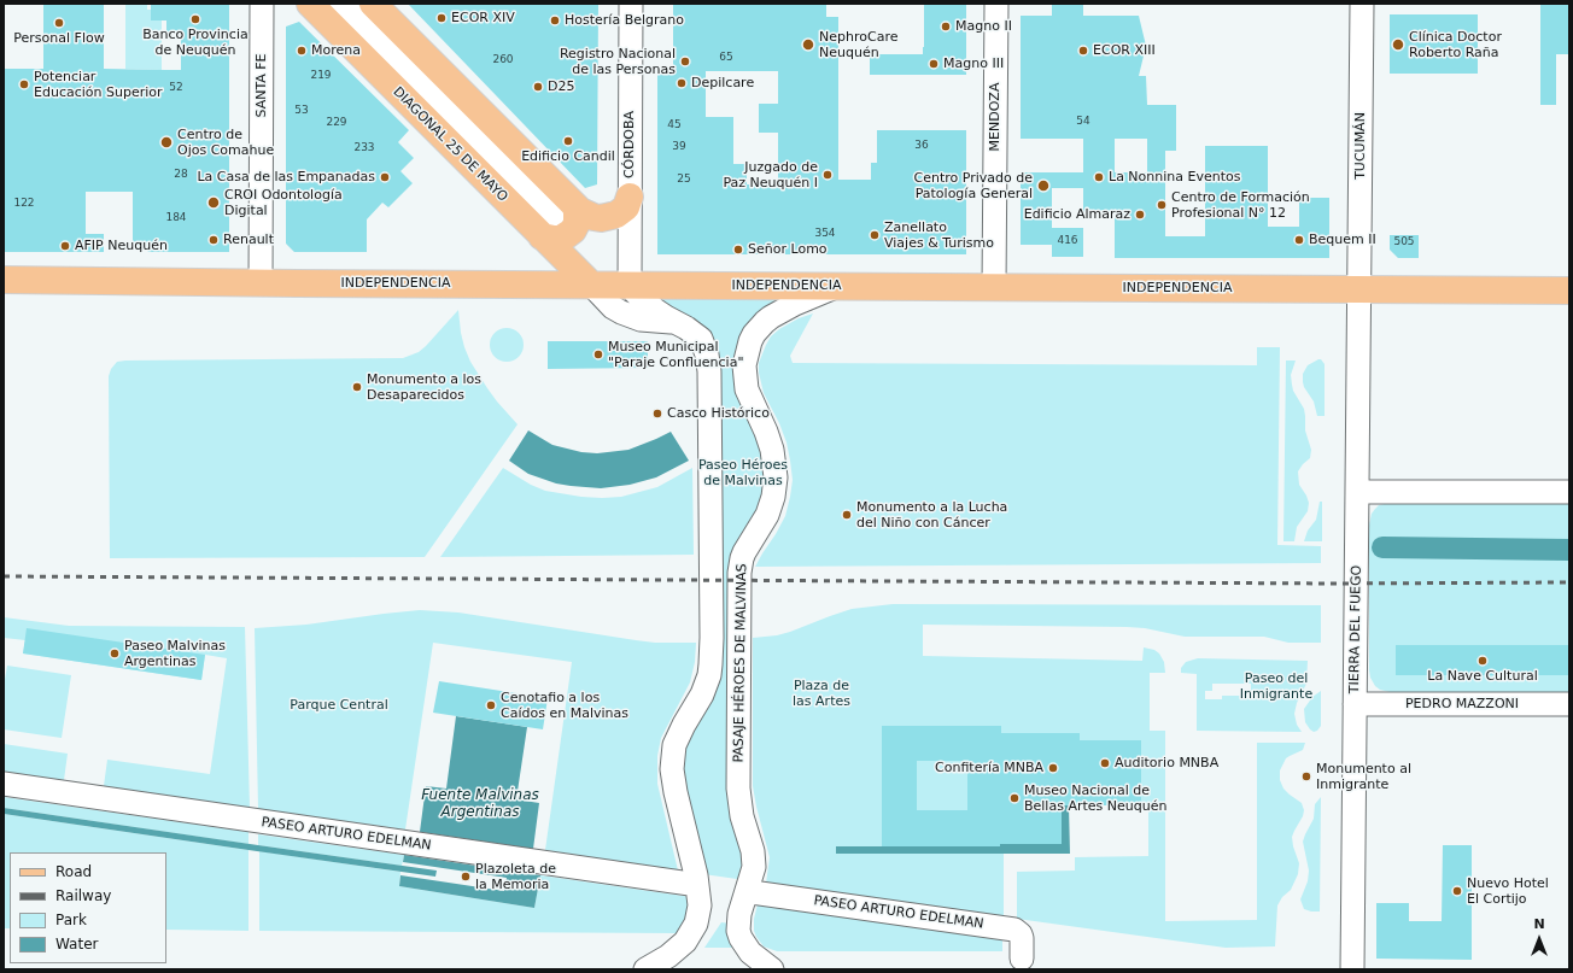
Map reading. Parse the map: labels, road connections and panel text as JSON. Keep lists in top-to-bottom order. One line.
{"streets":{"main road":["DIAGONAL 25 DE MAYO","INDEPENDENCIA"],"street":["SANTA FE","MENDOZA","CÓRDOBA","TUCUMÁN","TIERRA DEL FUEGO","PASAJE HÉROES DE MALVINAS","PEDRO MAZZONI","PASEO ARTURO EDELMAN"]},"crossings":[["SANTA FE","INDEPENDENCIA"],["MENDOZA","INDEPENDENCIA"],["DIAGONAL 25 DE MAYO","CÓRDOBA"],["DIAGONAL 25 DE MAYO","INDEPENDENCIA"],["CÓRDOBA","INDEPENDENCIA"],["TUCUMÁN","INDEPENDENCIA"],["TUCUMÁN","TIERRA DEL FUEGO"],["INDEPENDENCIA","TIERRA DEL FUEGO"],["INDEPENDENCIA","PASAJE HÉROES DE MALVINAS"],["TIERRA DEL FUEGO","PEDRO MAZZONI"]],"water":["Fuente Malvinas Argentinas"],"parks":["Paseo Héroes de Malvinas","Paseo del Inmigrante","Plaza de las Artes","Parque Central"],"places":["ECOR XIV","Banco Provincia de Neuquén","Hostería Belgrano","Personal Flow","Magno II","NephroCare Neuquén","Clínica Doctor Roberto Raña","Morena","ECOR XIII","Registro Nacional de las Personas","Magno III","Depilcare","Potenciar Educación Superior","D25","Edificio Candil","Centro de Ojos Comahue","Juzgado de Paz Neuquén I","La Casa de las Empanadas","La Nonnina Eventos","Centro Privado de Patología General","CROI Odontología Digital","Centro de Formación Profesional N° 12","Edificio Almaraz","Zanellato Viajes & Turismo","Renault","Bequem II","AFIP Neuquén","Señor Lomo","Museo Municipal \"Paraje Confluencia\"","Monumento a los Desaparecidos","Casco Histórico","Monumento a la Lucha del Niño con Cáncer","Paseo Malvinas Argentinas","La Nave Cultural","Cenotafio a los Caídos en Malvinas","Auditorio MNBA","Confitería MNBA","Monumento al Inmigrante","Museo Nacional de Bellas Artes Neuquén","Plazoleta de la Memoria","Nuevo Hotel El Cortijo"],"house_numbers":["65","260","219","52","53","54","229","45","36","39","233","28","25","122","184","354","416","505"],"legend":["Road","Railway","Park","Water"],"north":"top"}
